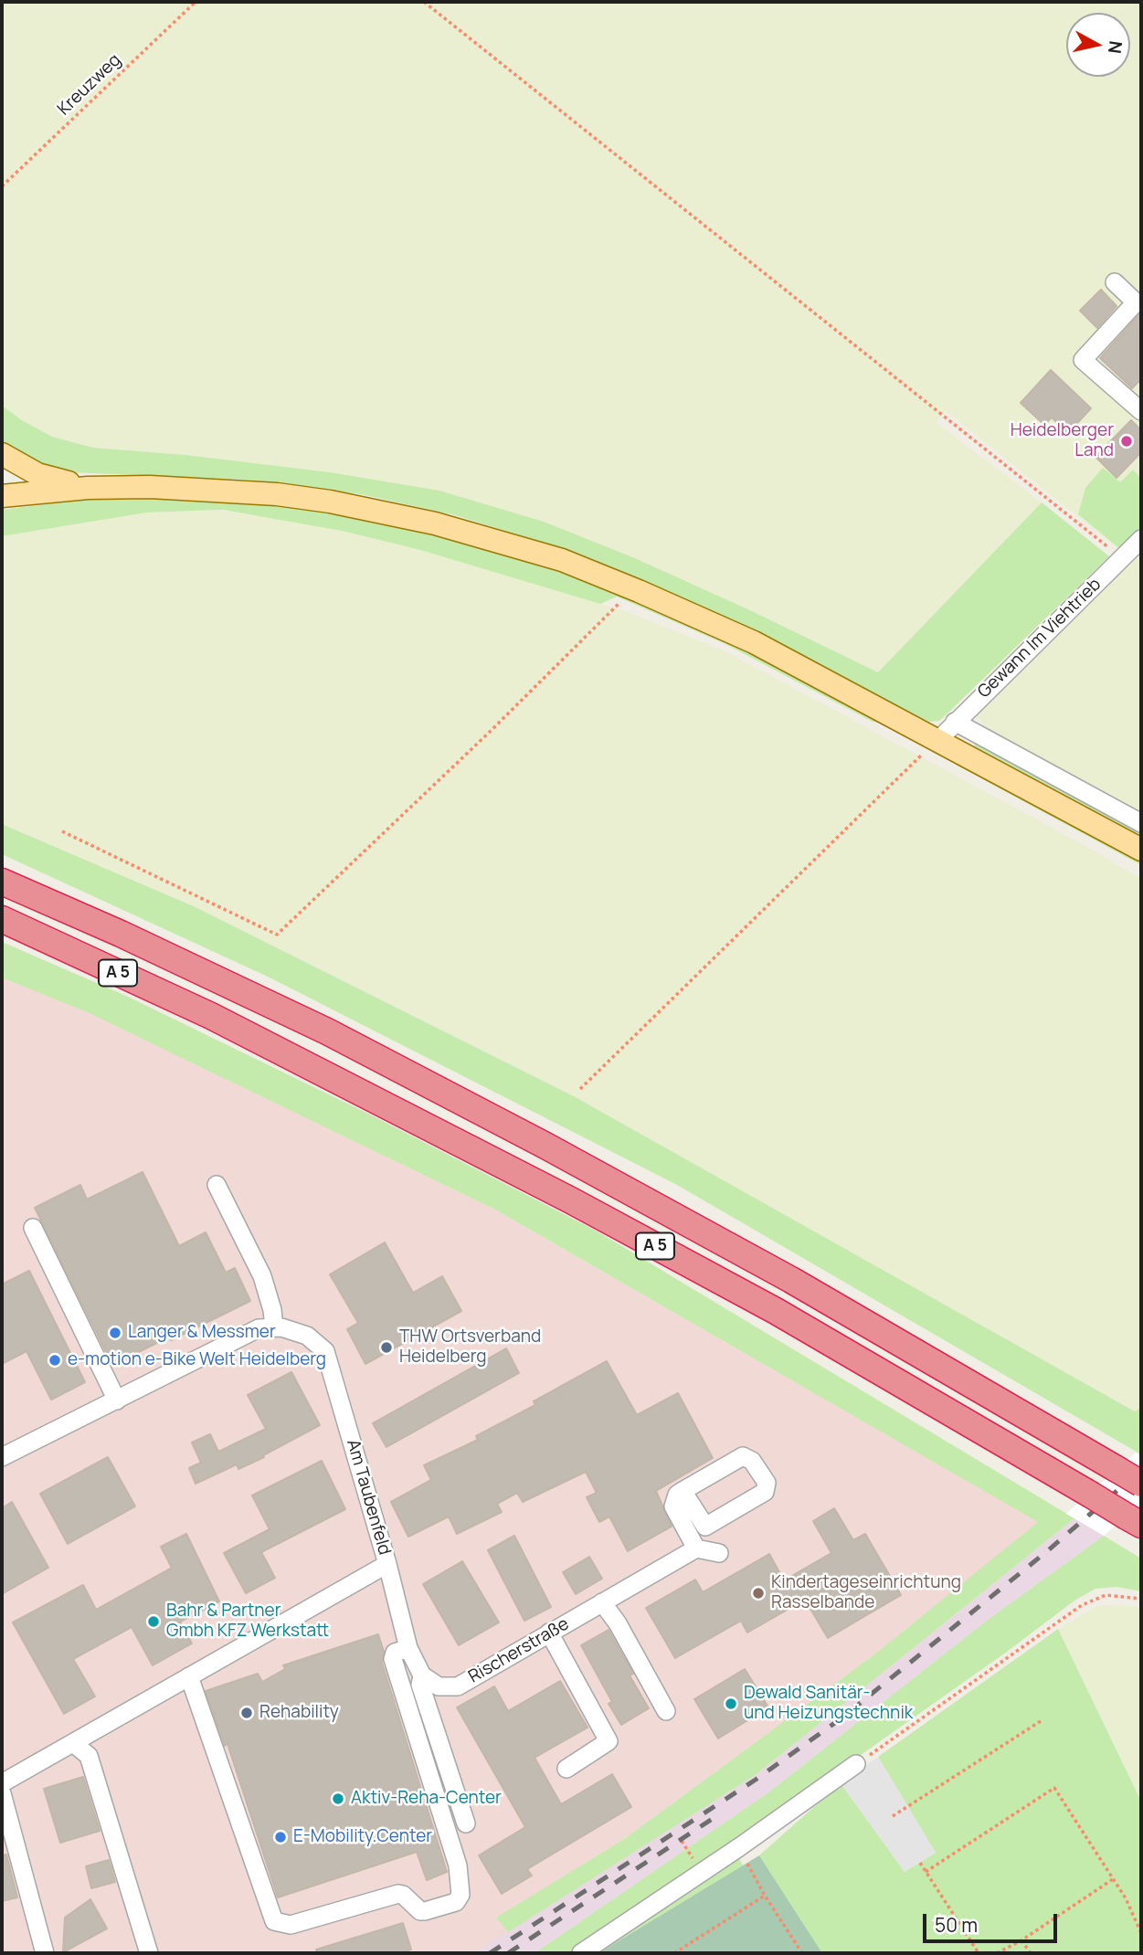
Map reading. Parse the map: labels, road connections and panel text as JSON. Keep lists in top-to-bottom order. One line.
{"streets":{"highway":["A 5"],"street":["Gewann Im Viehtrieb","Am Taubenfeld","Rischerstraße"],"path":["Kreuzweg"]},"places":["Heidelberger Land","Langer & Messmer","THW Ortsverband Heidelberg","e-motion e-Bike Welt Heidelberg","Kindertageseinrichtung Rasselbande","Bahr & Partner Gmbh KFZ Werkstatt","Dewald Sanitär- und Heizungstechnik","Rehability","Aktiv-Reha-Center","E-Mobility.Center"],"scale_bar":"50 m","north":"right"}
